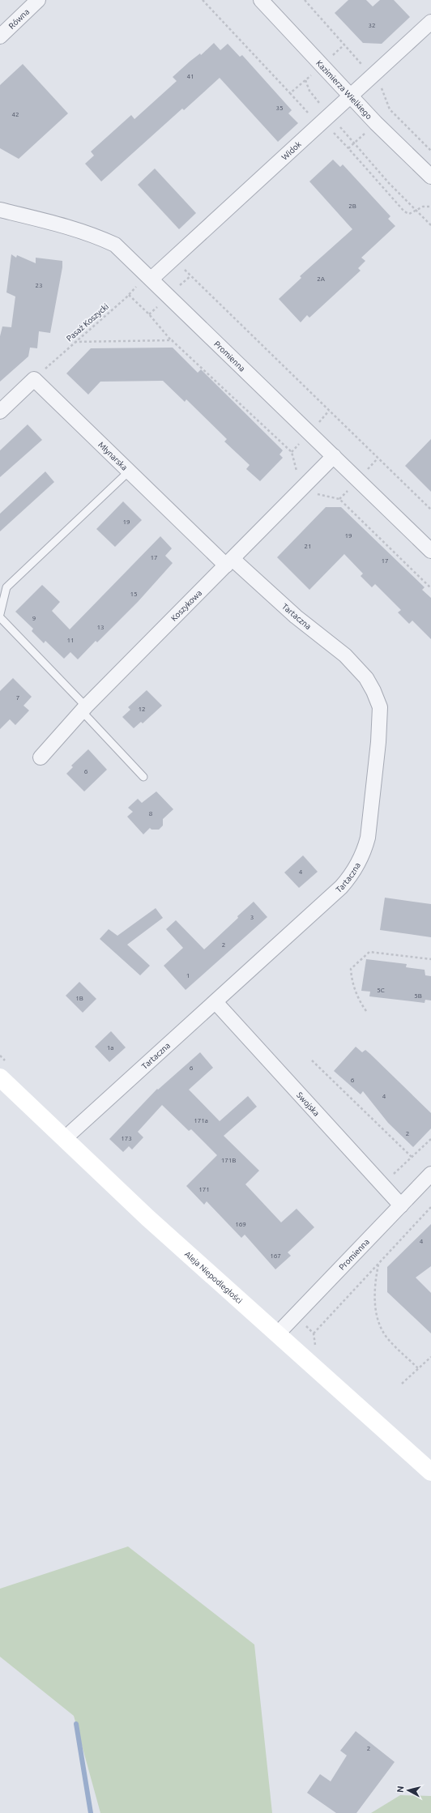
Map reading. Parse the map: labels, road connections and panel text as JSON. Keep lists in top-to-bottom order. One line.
{"streets":{"street":["Równa","Kazimierza Wielkiego","Widok","Promienna","Młynarska","Koszykowa","Tartaczna","Swojska","Aleja Niepodległości"],"path":["Pasaż Koszycki"]},"crossings":[["Kazimierza Wielkiego","Widok"],["Widok","Pasaż Koszycki"],["Widok","Promienna"],["Pasaż Koszycki","Promienna"],["Pasaż Koszycki","Młynarska"],["Promienna","Koszykowa"],["Promienna","Swojska"],["Promienna","Aleja Niepodległości"],["Młynarska","Koszykowa"],["Młynarska","Tartaczna"],["Koszykowa","Tartaczna"],["Tartaczna","Swojska"],["Tartaczna","Aleja Niepodległości"]],"house_numbers":["32","41","35","42","2B","2A","23","19","19","21","17","17","15","9","13","11","7","12","6","8","4","3","2","1","5C","5B","1B","1a","6","6","4","171a","2","173","171B","171","169","4","167","2"],"north":"left"}
